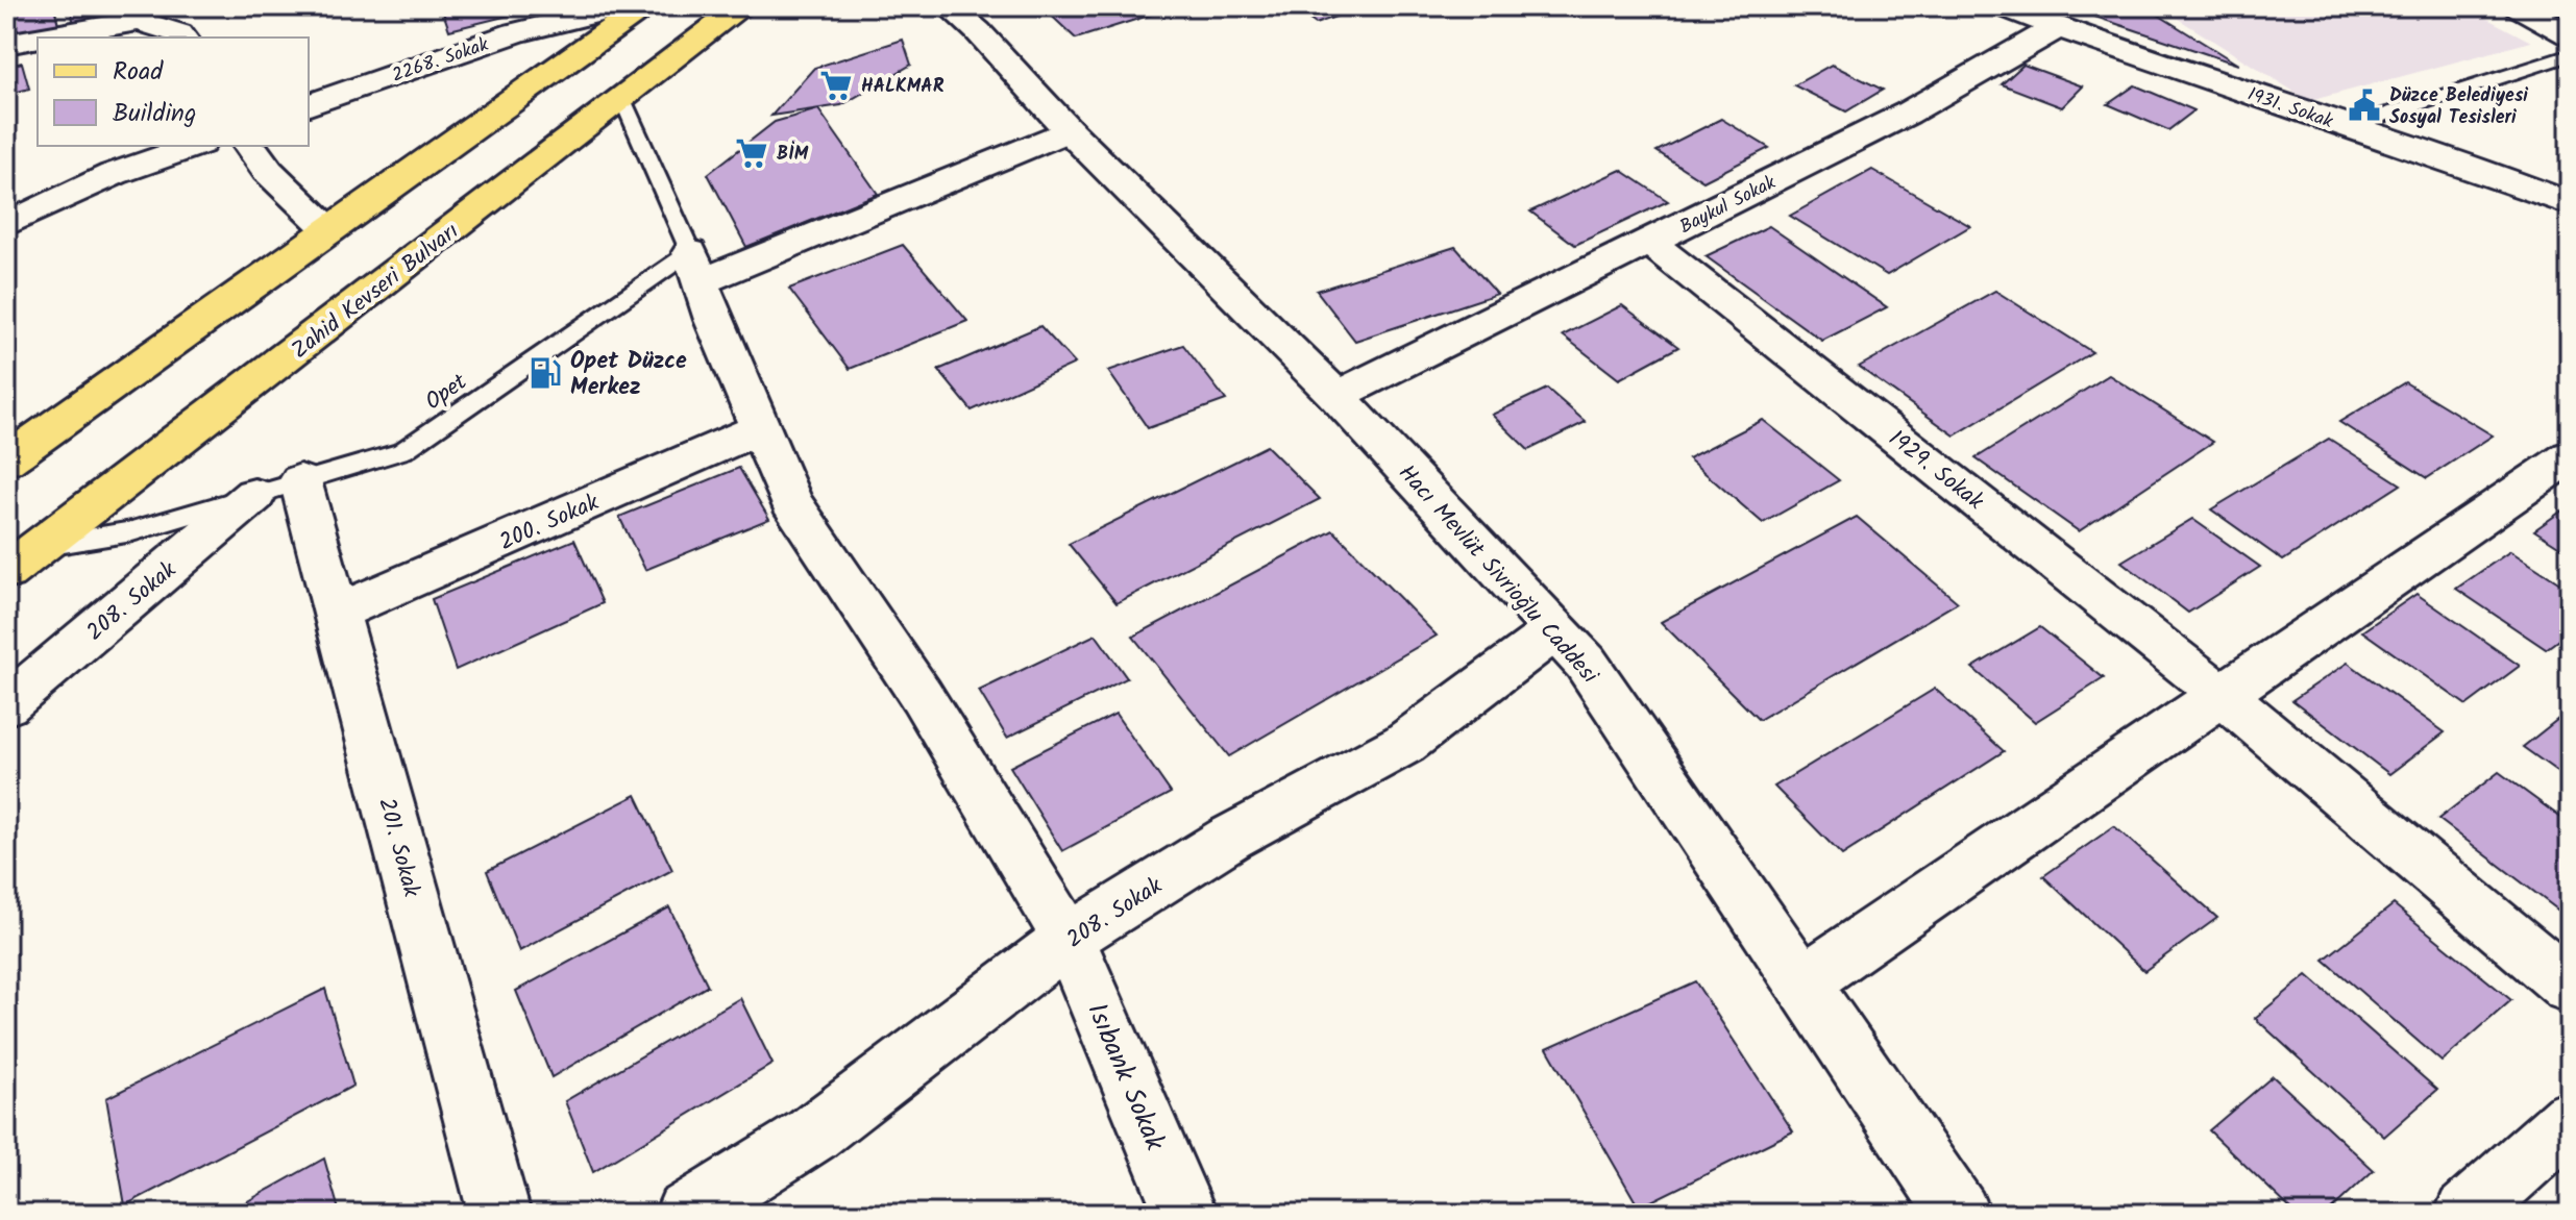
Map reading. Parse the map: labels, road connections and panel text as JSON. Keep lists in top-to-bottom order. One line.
{"streets":{"main road":["Zahid Kevseri Bulvarı"],"street":["2268. Sokak","1931. Sokak","Baykul Sokak","1929. Sokak","200. Sokak","Hacı Mevlüt Sivrioğlu Caddesi","208. Sokak","201. Sokak","Isıbank Sokak"],"lane":["Opet"]},"crossings":[["1931. Sokak","Baykul Sokak"],["Baykul Sokak","1929. Sokak"],["Baykul Sokak","Hacı Mevlüt Sivrioğlu Caddesi"],["Zahid Kevseri Bulvarı","Opet"],["Opet","208. Sokak"],["Opet","201. Sokak"],["Opet","Isıbank Sokak"],["200. Sokak","201. Sokak"],["200. Sokak","Isıbank Sokak"],["Hacı Mevlüt Sivrioğlu Caddesi","208. Sokak"],["208. Sokak","201. Sokak"],["208. Sokak","Isıbank Sokak"]],"places":{"supermarket":["HALKMAR","BİM"],"public building":["Düzce Belediyesi Sosyal Tesisleri"],"fuel station":["Opet Düzce Merkez"]},"legend":["Road","Building"]}
